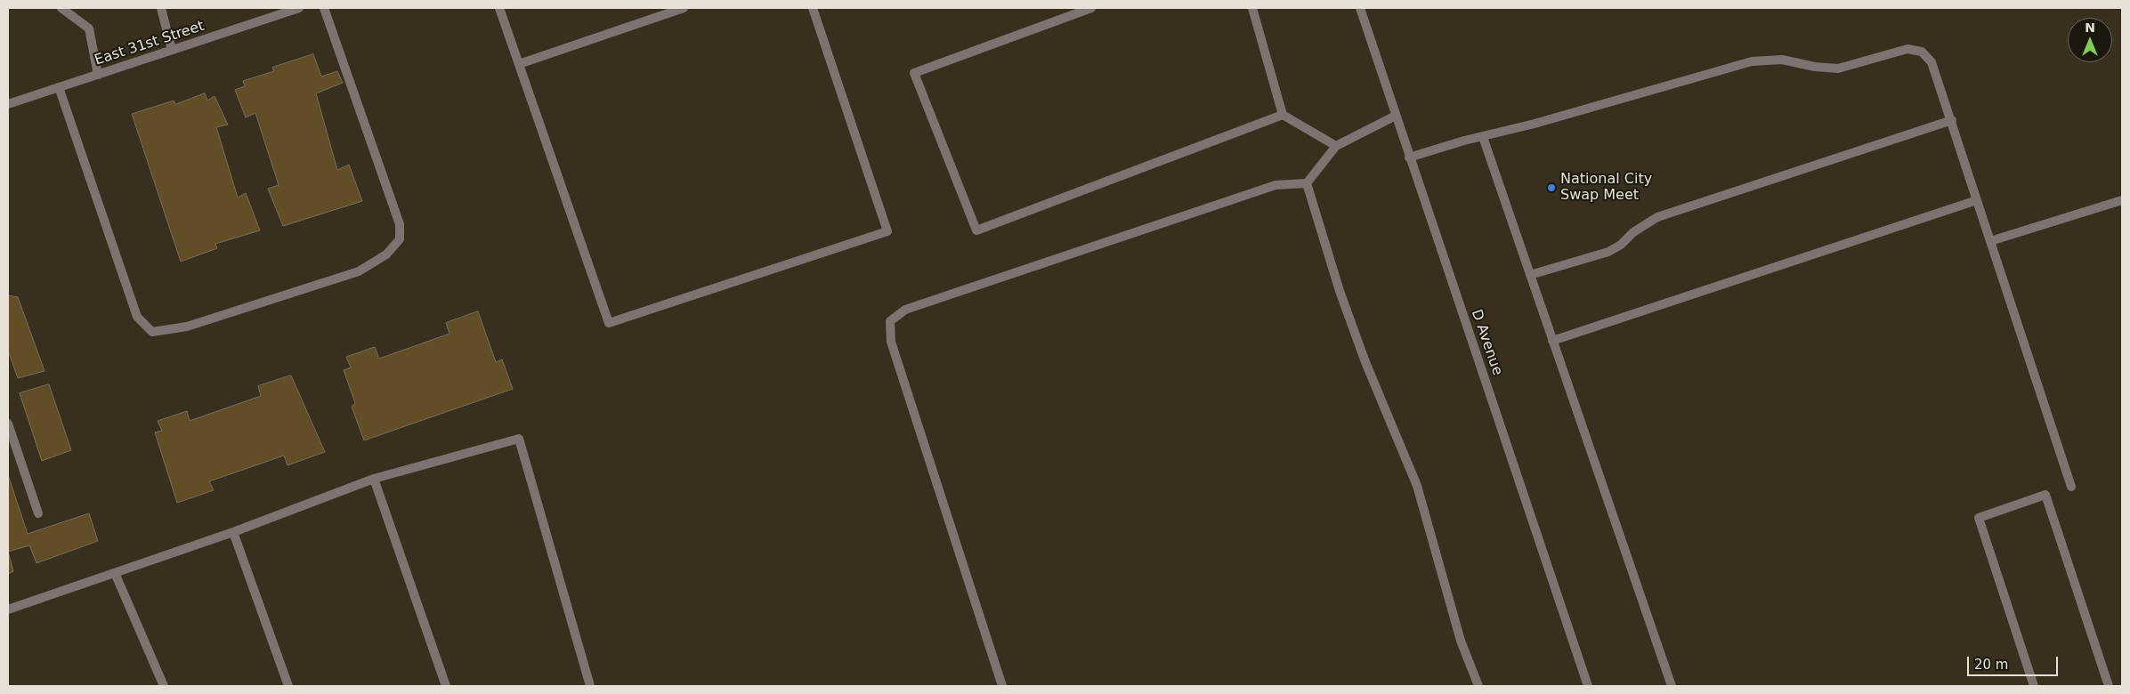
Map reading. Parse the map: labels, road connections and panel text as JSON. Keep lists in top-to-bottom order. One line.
{"streets":{"street":["East 31st Street","D Avenue"]},"places":["National City Swap Meet"],"scale_bar":"20 m","north":"top"}
